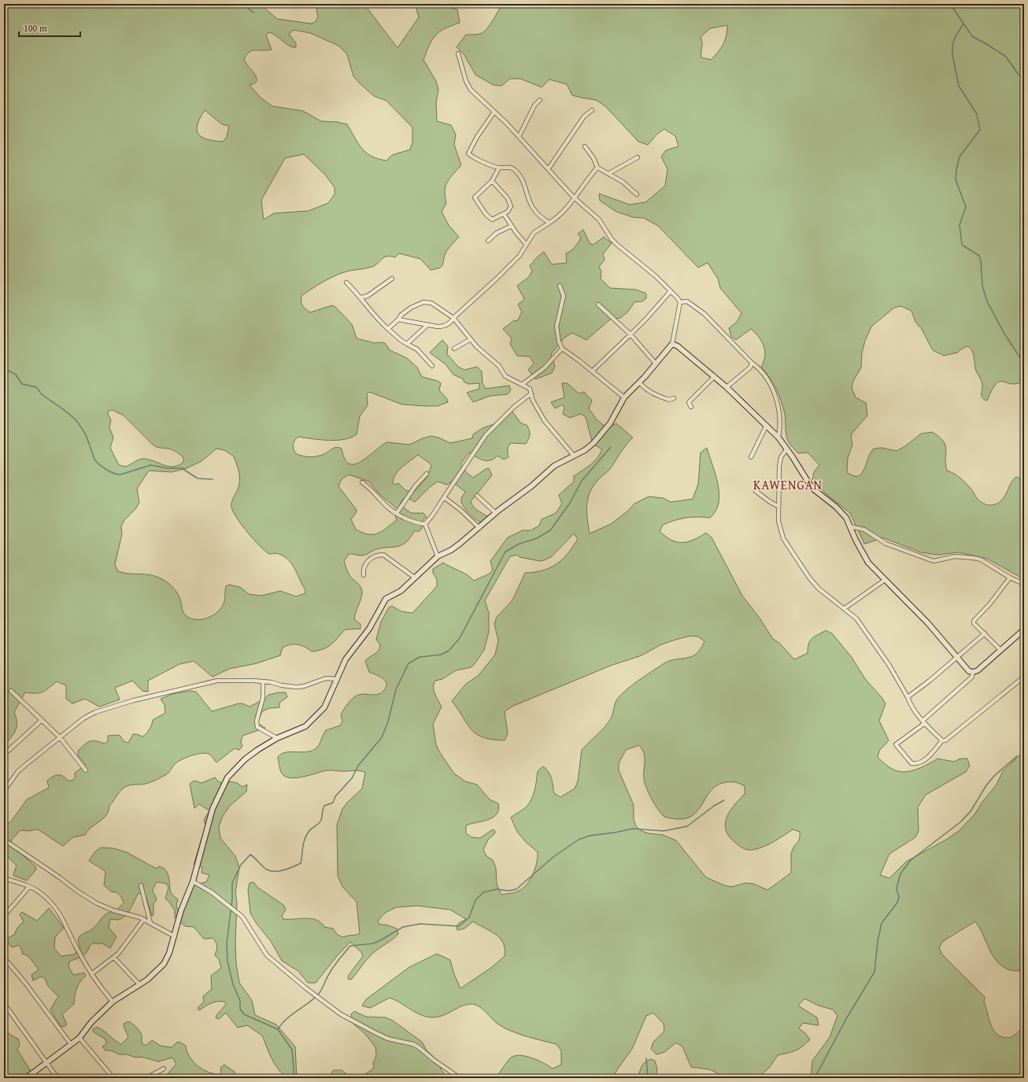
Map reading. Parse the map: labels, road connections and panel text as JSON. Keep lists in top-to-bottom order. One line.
{"districts":["KAWENGAN"],"scale_bar":"100 m"}
